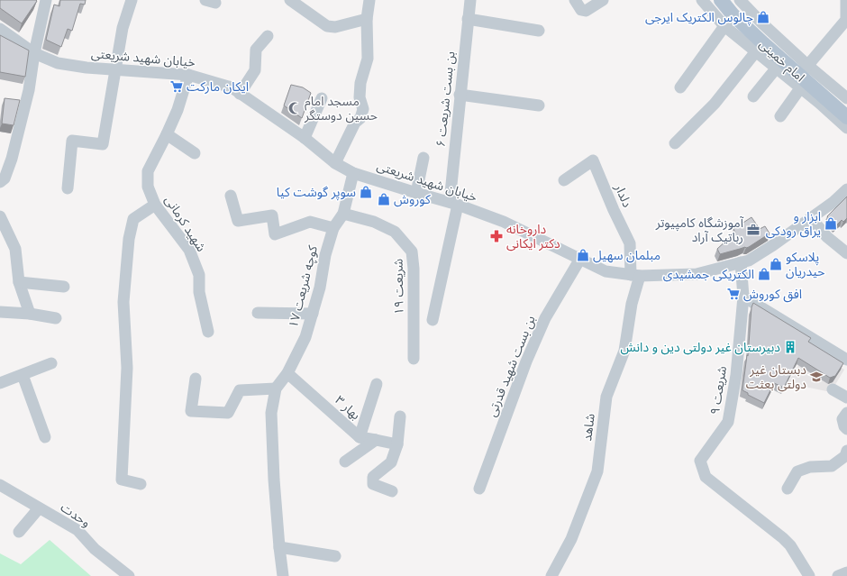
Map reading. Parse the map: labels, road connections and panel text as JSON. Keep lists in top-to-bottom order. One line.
{"streets":{"main road":["امام خمینی"],"street":["خیابان شهید شریعتی","بن بست شریعت ۶","دلدار","شهید کرمانی","کوچه شریعت ۱۷","شریعت ۱۹","بن بست شهید قدرتی","شریعت ۹","بهار ۳","شاهد","وحدت"]},"crossings":[["خیابان شهید شریعتی","بن بست شریعت ۶"],["خیابان شهید شریعتی","دلدار"],["خیابان شهید شریعتی","شهید کرمانی"],["خیابان شهید شریعتی","کوچه شریعت ۱۷"],["خیابان شهید شریعتی","بن بست شهید قدرتی"],["خیابان شهید شریعتی","شریعت ۹"],["خیابان شهید شریعتی","شاهد"],["دلدار","شاهد"],["کوچه شریعت ۱۷","شریعت ۱۹"],["کوچه شریعت ۱۷","بهار ۳"]],"places":{"shop":["چالوس الکتریک ایرجی","سوپر گوشت کیا","کوروش","ابزار و یراق رودکی","مبلمان سهیل","پلاسکو حیدریان","الکتریکی جمشیدی"],"supermarket":["ایکان مارکت","افق کوروش"],"mosque":["مسجد امام حسین دوستگر"],"office":["آموزشگاه کامپیوتر رباتیک آراد"],"pharmacy":["داروخانه دکتر ایکانی"],"building":["دبیرستان غیر دولتی دین و دانش"],"school or university":["دبستان غیر دولتی بعثت"]}}
